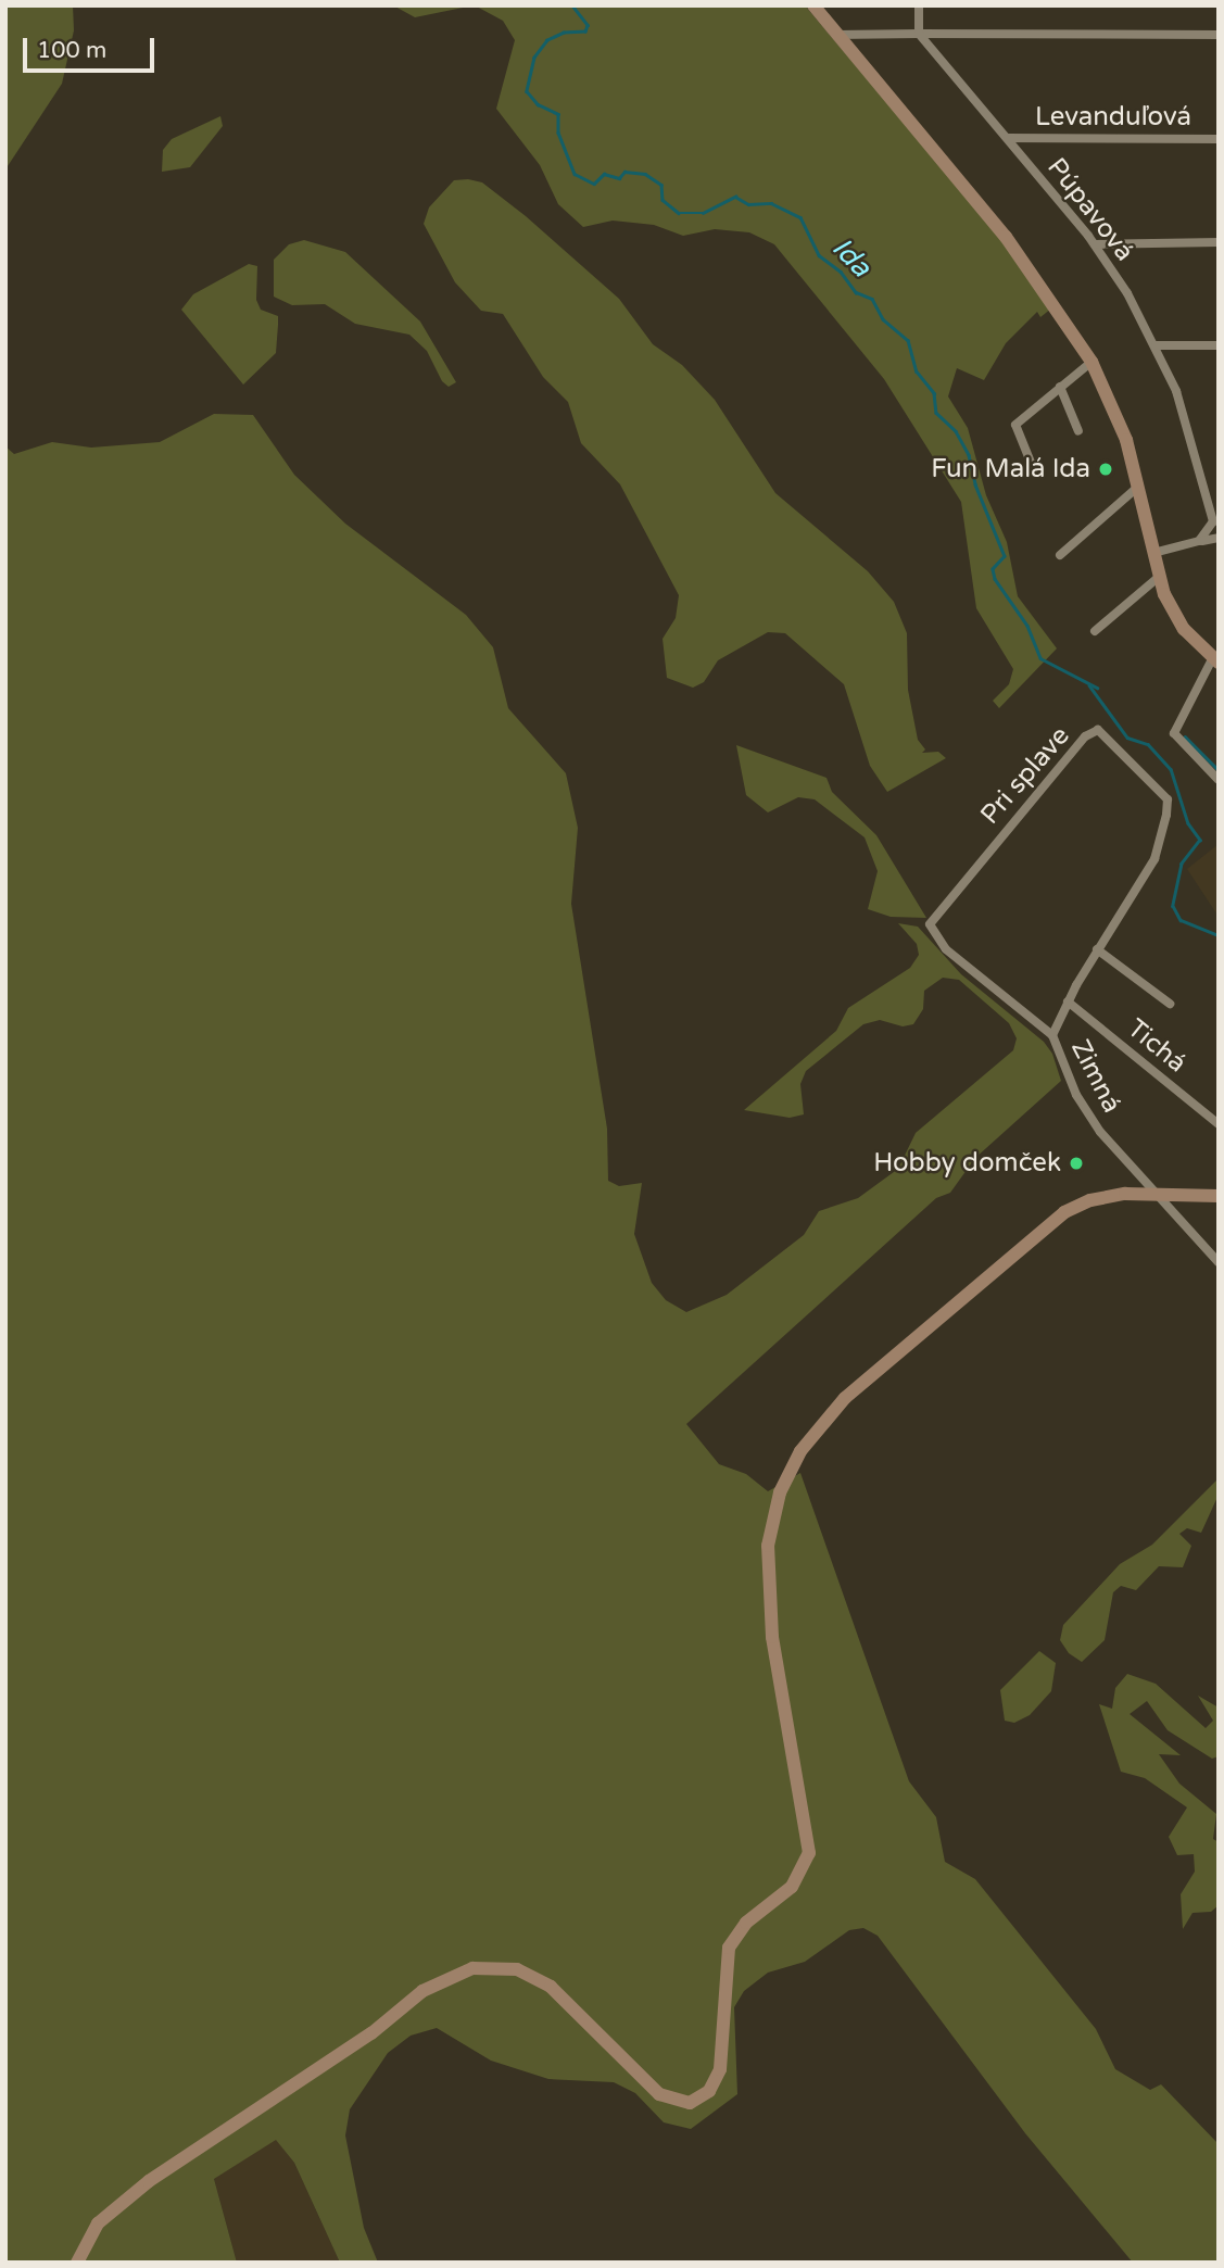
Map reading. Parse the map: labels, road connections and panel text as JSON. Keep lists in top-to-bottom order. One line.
{"streets":{"street":["Levanduľová","Púpavová","Pri splave","Tichá","Zimná"]},"crossings":[["Levanduľová","Púpavová"],["Pri splave","Tichá"],["Pri splave","Zimná"]],"water":["Ida"],"places":["Fun Malá Ida","Hobby domček"],"scale_bar":"100 m"}
